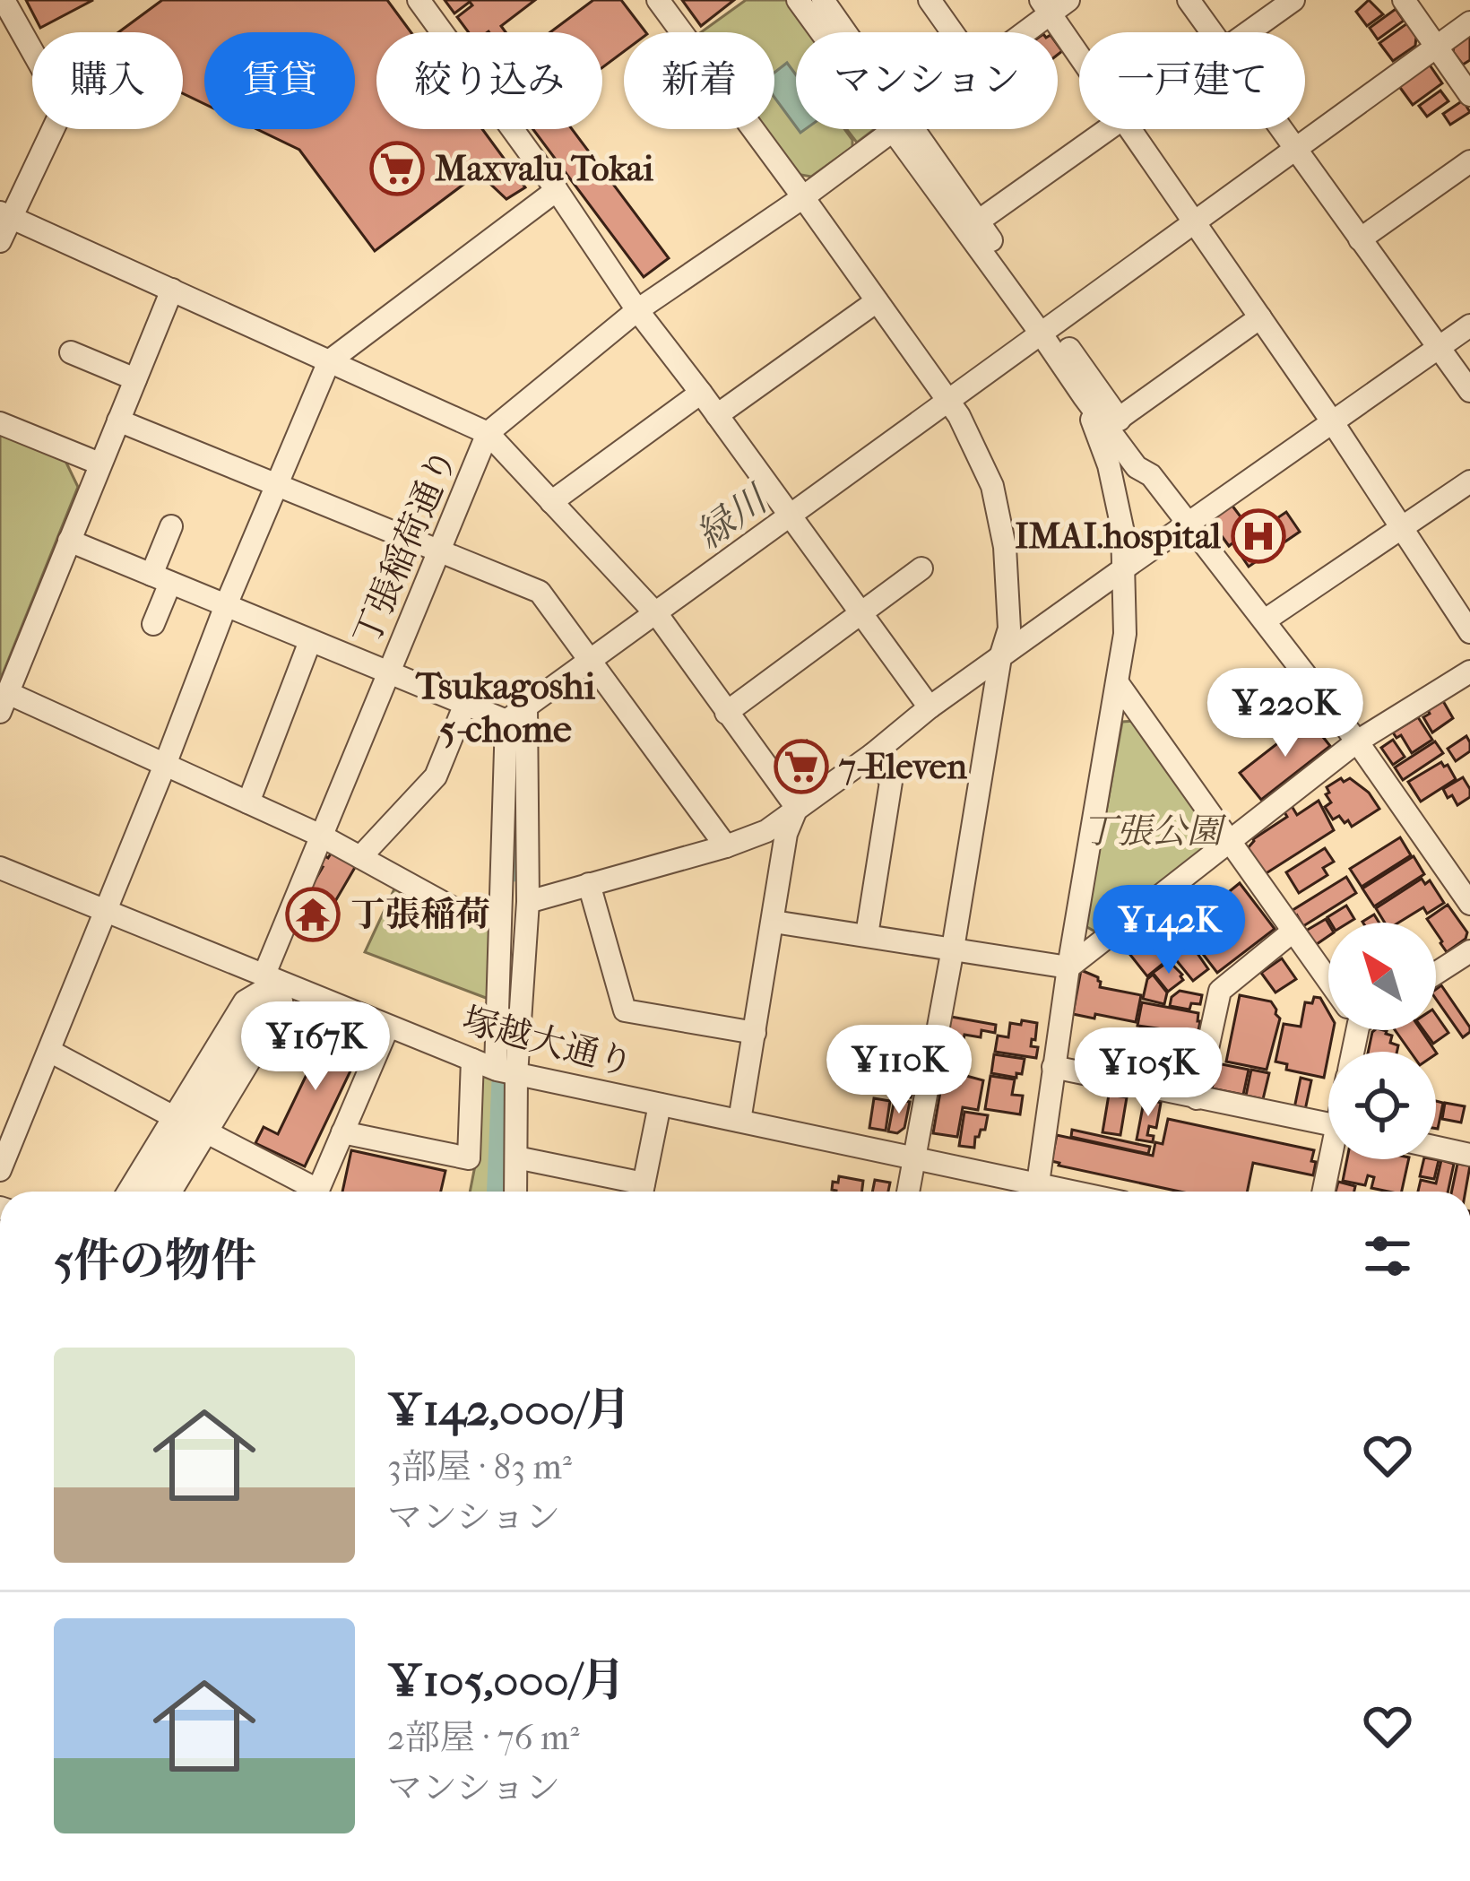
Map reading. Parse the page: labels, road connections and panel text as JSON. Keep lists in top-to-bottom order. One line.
{"streets":{"street":["丁張稲荷通り","塚越大通り"]},"crossings":[["丁張稲荷通り","塚越大通り"]],"districts":["Tsukagoshi 5-chome"],"water":["緑川"],"parks":["丁張公園"],"places":{"supermarket":["Maxvalu Tokai","7-Eleven"],"hospital":["IMAI.hospital"],"temple":["丁張稲荷"]},"north":"top left","page":{"chip":["購入","賃貸","絞り込み","新着","マンション","一戸建て"],"price":["¥220K","¥142K","¥167K","¥110K","¥105K"],"heading":"5件の物件","list":[{"name":"¥142,000/月","note":"3部屋 · 83 m² · マンション"},{"name":"¥105,000/月","note":"2部屋 · 76 m² · マンション"}]}}
